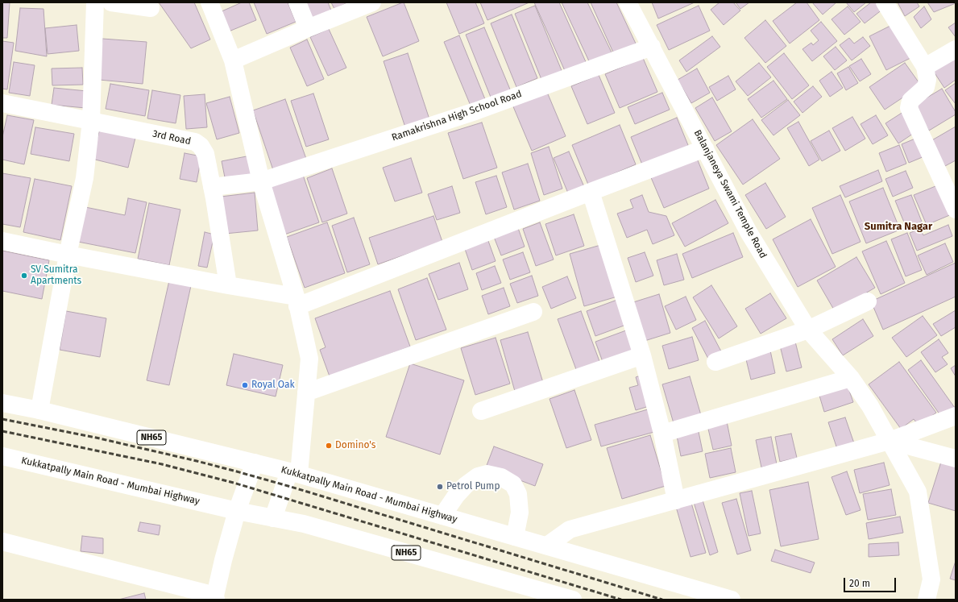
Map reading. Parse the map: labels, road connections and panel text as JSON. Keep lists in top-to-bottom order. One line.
{"streets":{"main road":["Ramakrishna High School Road","3rd Road","Balanjaneya Swami Temple Road","NH65","Kukkatpally Main Road - Mumbai Highway"]},"crossings":[["Ramakrishna High School Road","3rd Road"],["Ramakrishna High School Road","Balanjaneya Swami Temple Road"]],"districts":["Sumitra Nagar"],"places":["SV Sumitra Apartments","Royal Oak","Domino's","Petrol Pump"],"scale_bar":"20 m"}
